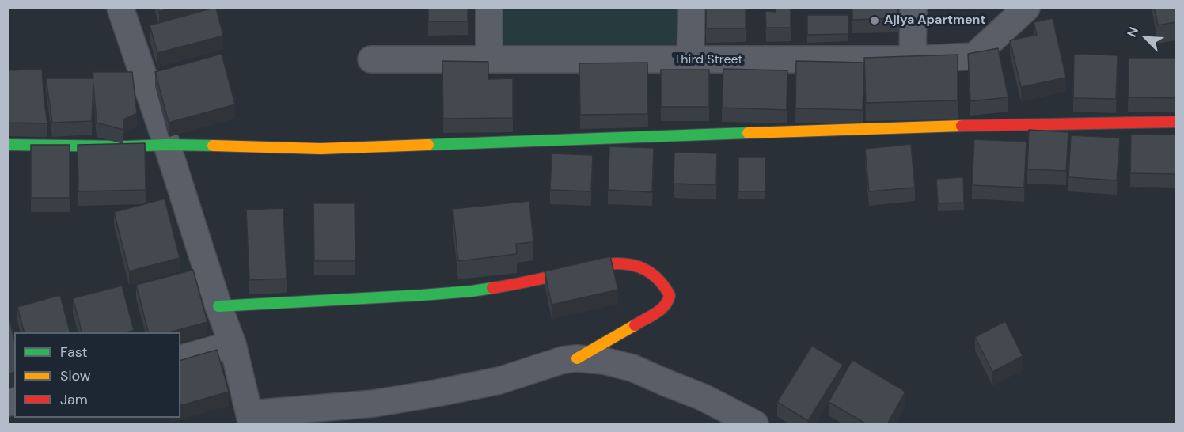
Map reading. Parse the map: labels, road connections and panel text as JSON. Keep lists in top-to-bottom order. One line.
{"streets":{"street":["Third Street"]},"places":["Ajiya Apartment"],"legend":["Fast","Slow","Jam"],"north":"top left"}
